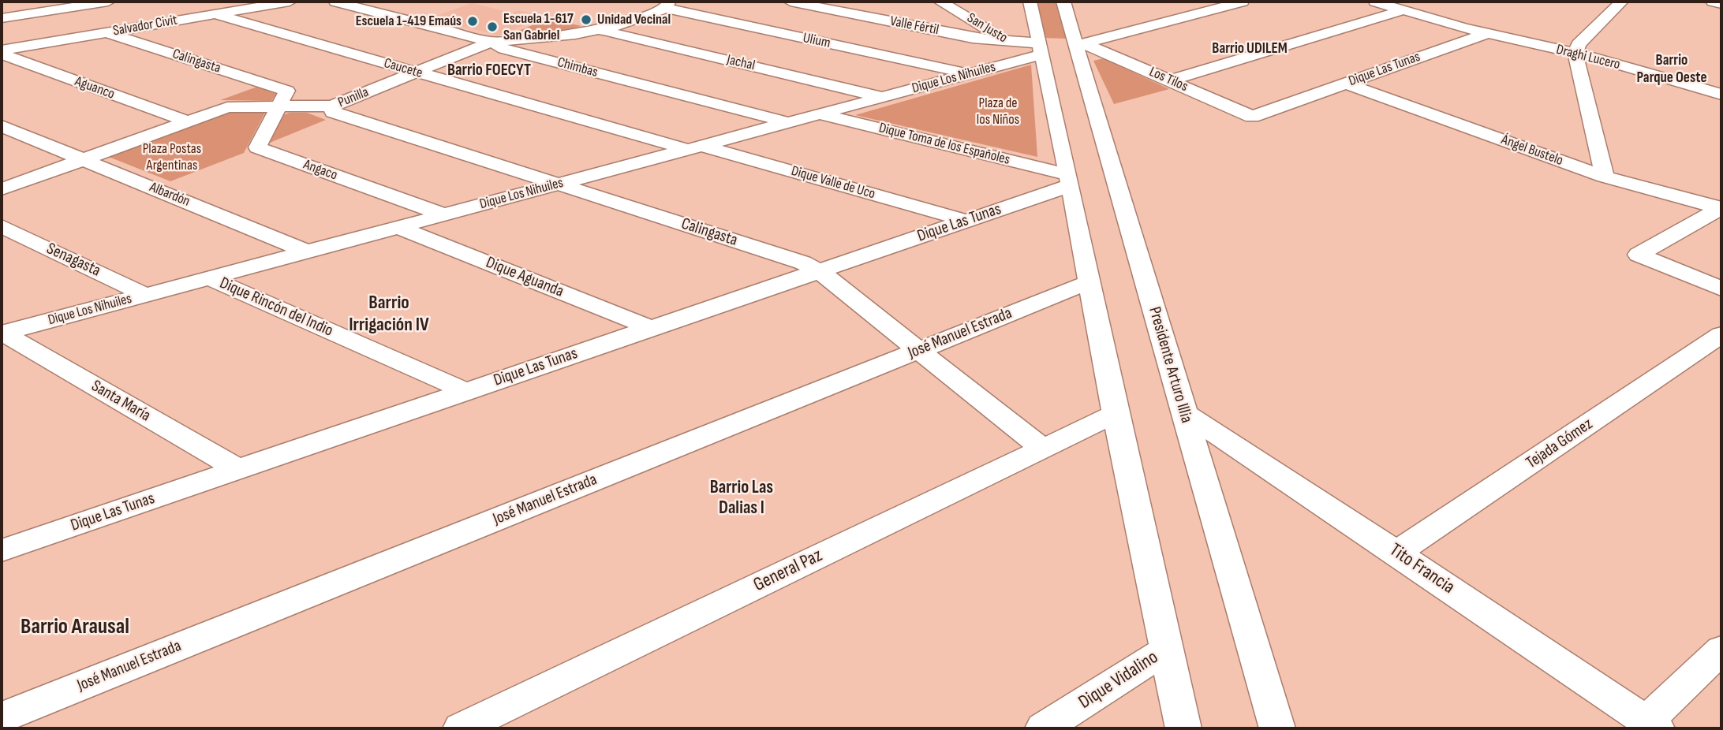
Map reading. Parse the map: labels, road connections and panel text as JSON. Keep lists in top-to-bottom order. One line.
{"streets":{"street":["Salvador Civit","Valle Fértil","San Justo","Ulium","Draghi Lucero","Calingasta","Jachal","Chimbas","Caucete","Dique Las Tunas","Dique Los Nihuiles","Los Tilos","Aguanco","Punilla","Dique Toma de los Españoles","Ángel Bustelo","Angaco","Dique Valle de Uco","Albardón","Senagasta","Dique Aguanda","Dique Rincón del Indio","José Manuel Estrada","Presidente Arturo Illia","Santa María","Tejada Gómez","Tito Francia","General Paz","Dique Vidalino"]},"crossings":[["Salvador Civit","Calingasta"],["Salvador Civit","Caucete"],["Valle Fértil","San Justo"],["San Justo","Dique Los Nihuiles"],["Ulium","Dique Los Nihuiles"],["Ulium","Punilla"],["Draghi Lucero","Dique Las Tunas"],["Calingasta","Dique Las Tunas"],["Calingasta","Dique Los Nihuiles"],["Calingasta","Punilla"],["Calingasta","Angaco"],["Calingasta","José Manuel Estrada"],["Calingasta","General Paz"],["Jachal","Dique Los Nihuiles"],["Jachal","Punilla"],["Chimbas","Dique Los Nihuiles"],["Chimbas","Punilla"],["Caucete","Dique Los Nihuiles"],["Caucete","Punilla"],["Caucete","Dique Valle de Uco"],["Dique Las Tunas","Los Tilos"],["Dique Las Tunas","Dique Toma de los Españoles"],["Dique Las Tunas","Ángel Bustelo"],["Dique Las Tunas","Dique Valle de Uco"],["Dique Las Tunas","Dique Aguanda"],["Dique Las Tunas","Dique Rincón del Indio"],["Dique Las Tunas","Santa María"],["Dique Los Nihuiles","Dique Toma de los Españoles"],["Dique Los Nihuiles","Angaco"],["Dique Los Nihuiles","Dique Valle de Uco"],["Dique Los Nihuiles","Albardón"],["Dique Los Nihuiles","Senagasta"],["Dique Los Nihuiles","Dique Aguanda"],["Dique Los Nihuiles","Dique Rincón del Indio"],["Dique Los Nihuiles","Santa María"],["Los Tilos","Presidente Arturo Illia"],["Aguanco","Punilla"],["Punilla","Angaco"],["Punilla","Albardón"],["Presidente Arturo Illia","Tito Francia"],["Tejada Gómez","Tito Francia"]],"districts":["Barrio UDILEM","Barrio Parque Oeste","Barrio FOECYT","Barrio Irrigación IV","Barrio Las Dalias I","Barrio Arausal"],"parks":["Plaza de los Niños","Plaza Postas Argentinas"],"places":["Unidad Vecinal","Escuela 1-419 Emaús","Escuela 1-617 San Gabriel"]}
